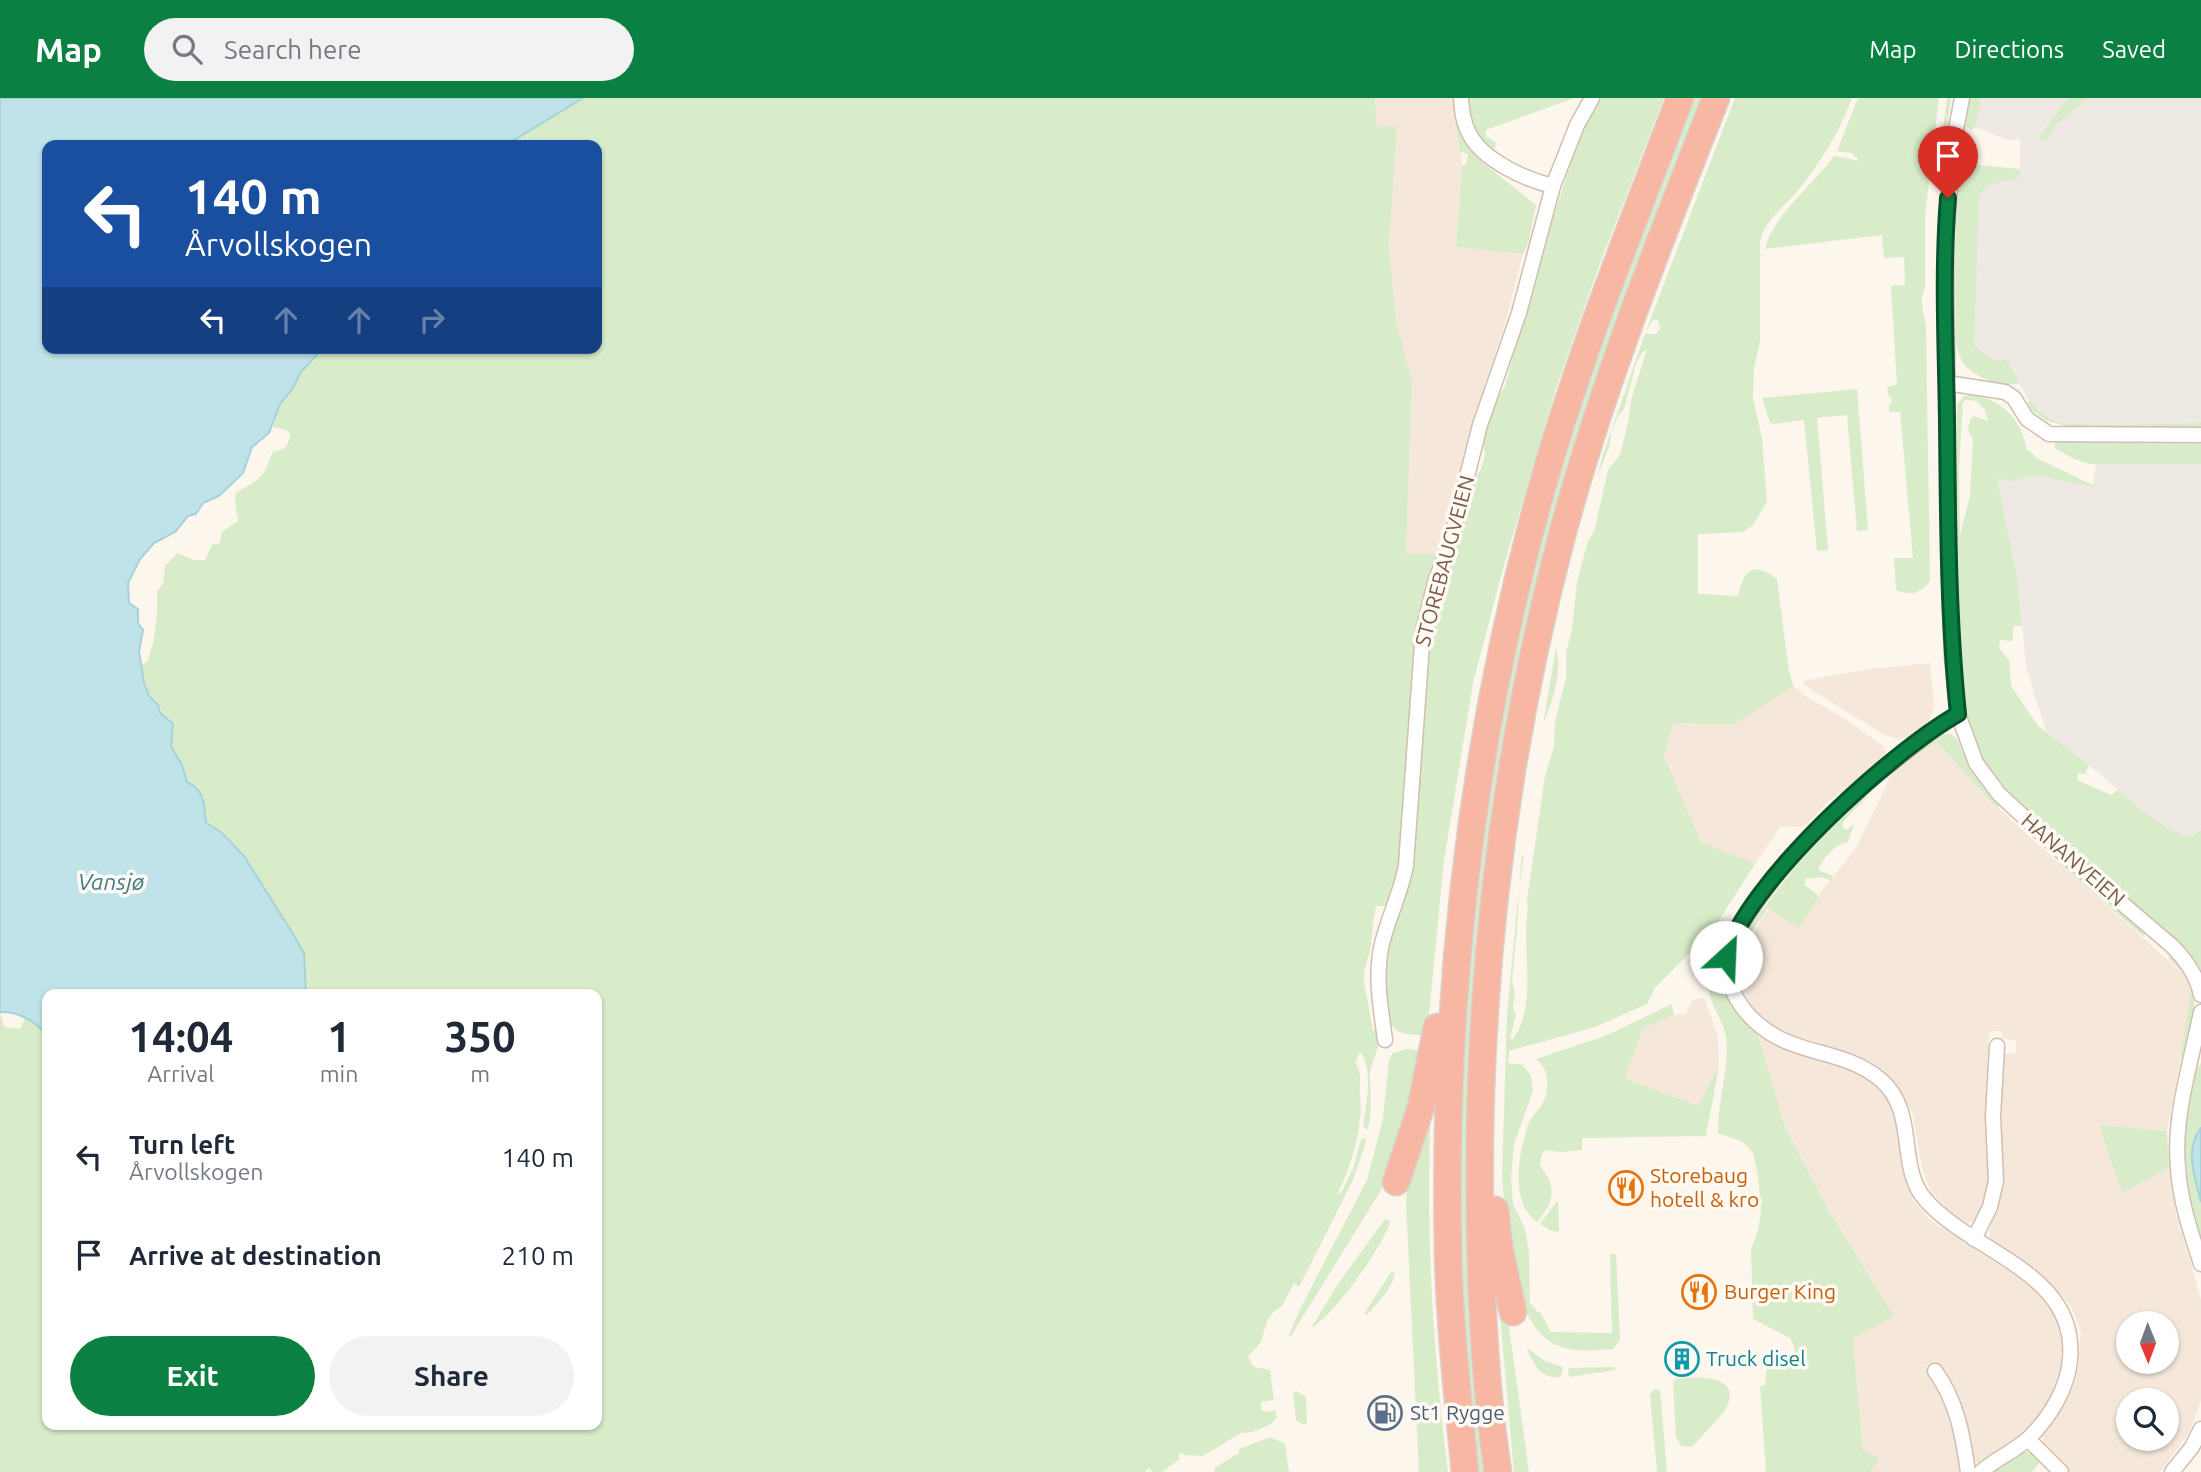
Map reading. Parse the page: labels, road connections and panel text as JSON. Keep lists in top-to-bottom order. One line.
{"streets":{"street":["STOREBAUGVEIEN","HANANVEIEN"]},"water":["Vansjø"],"places":{"restaurant":["Storebaug hotell & kro","Burger King"],"building":["Truck disel"],"fuel station":["St1 Rygge"]},"north":"bottom","page":{"header":"Map","search":"Search here","nav":["Map","Directions","Saved"],"turn":["140 m","Årvollskogen"],"eta":["14:04","Arrival","1","min","350","m"],"list":[{"name":"Turn left","note":"Årvollskogen","value":"140 m"},{"name":"Arrive at destination","value":"210 m"}],"buttons":["Exit","Share"]}}
